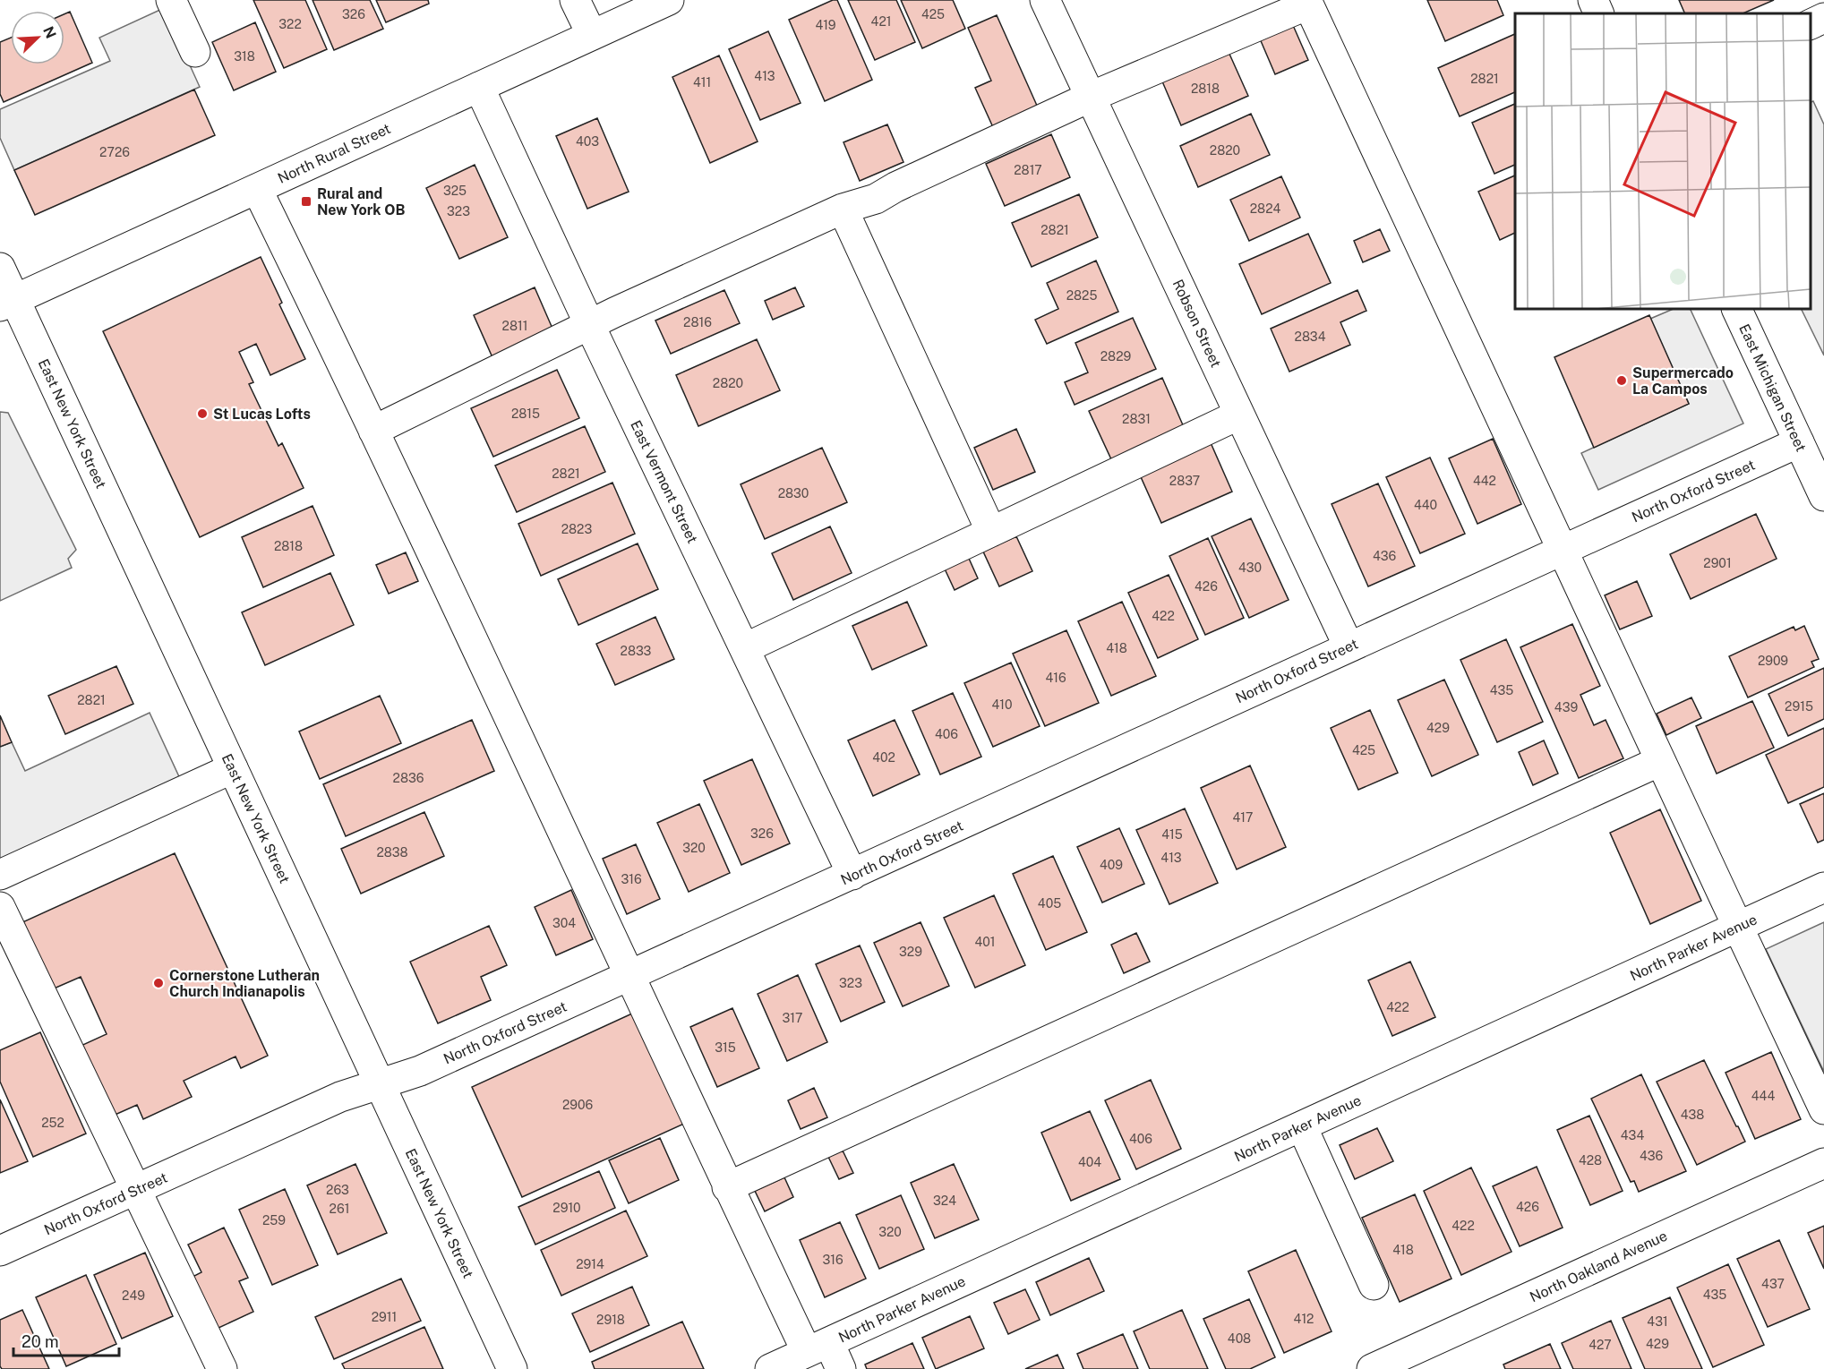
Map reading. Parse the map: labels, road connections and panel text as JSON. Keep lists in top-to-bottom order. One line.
{"streets":{"street":["North Rural Street","Robson Street","East Michigan Street","East New York Street","East Vermont Street","North Oxford Street","North Parker Avenue","North Oakland Avenue"]},"crossings":[["North Rural Street","East New York Street"],["North Rural Street","East Vermont Street"],["Robson Street","North Oxford Street"],["East Michigan Street","North Oxford Street"],["East New York Street","North Oxford Street"],["East Vermont Street","North Oxford Street"]],"places":{"transit":["Rural and New York OB"],"other":["Supermercado La Campos","St Lucas Lofts","Cornerstone Lutheran Church Indianapolis"]},"house_numbers":["326","425","421","322","419","318","413","2821","411","2818","403","2820","2726","2817","325","2824","323","2821","2825","2816","2811","2834","2829","2820","2815","2831","2821","2837","442","2830","440","2823","2818","436","2901","430","426","422","418","2833","2909","416","435","2821","410","2915","439","429","406","425","402","2836","417","326","415","320","2838","413","409","316","405","304","401","329","323","422","317","315","444","2906","438","252","434","406","436","428","404","263","324","426","2910","261","259","422","320","418","316","2914","437","435","249","2911","412","2918","431","408","429","427"],"scale_bar":"20 m","north":"top right"}
